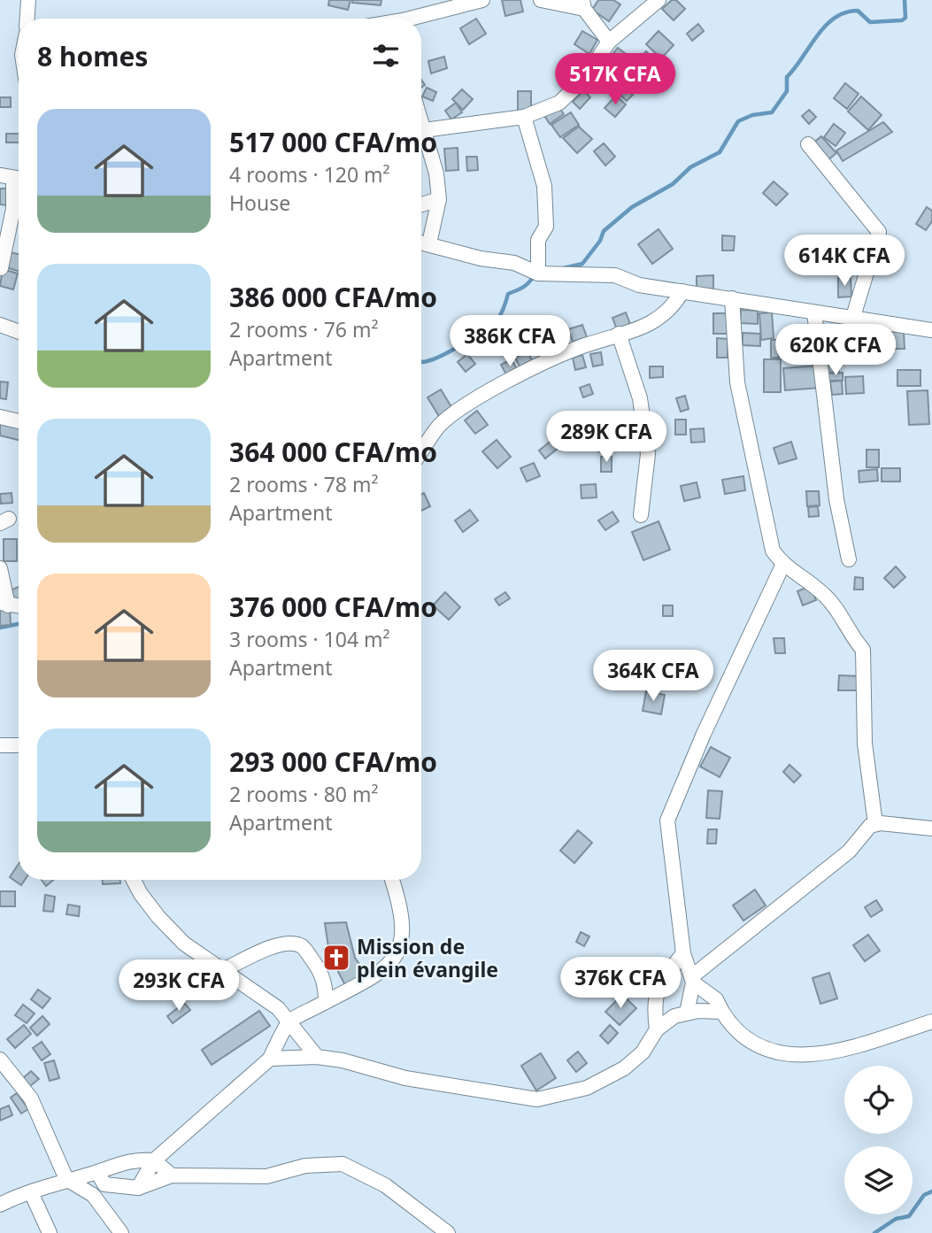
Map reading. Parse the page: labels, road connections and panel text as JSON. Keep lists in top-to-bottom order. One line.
{"places":{"church":["Mission de plein évangile"]},"page":{"heading":"8 homes","price":["517K CFA","614K CFA","386K CFA","620K CFA","289K CFA","364K CFA","376K CFA","293K CFA"],"list":[{"name":"517 000 CFA/mo","note":"4 rooms · 120 m² · House"},{"name":"386 000 CFA/mo","note":"2 rooms · 76 m² · Apartment"},{"name":"364 000 CFA/mo","note":"2 rooms · 78 m² · Apartment"},{"name":"376 000 CFA/mo","note":"3 rooms · 104 m² · Apartment"},{"name":"293 000 CFA/mo","note":"2 rooms · 80 m² · Apartment"}]}}
